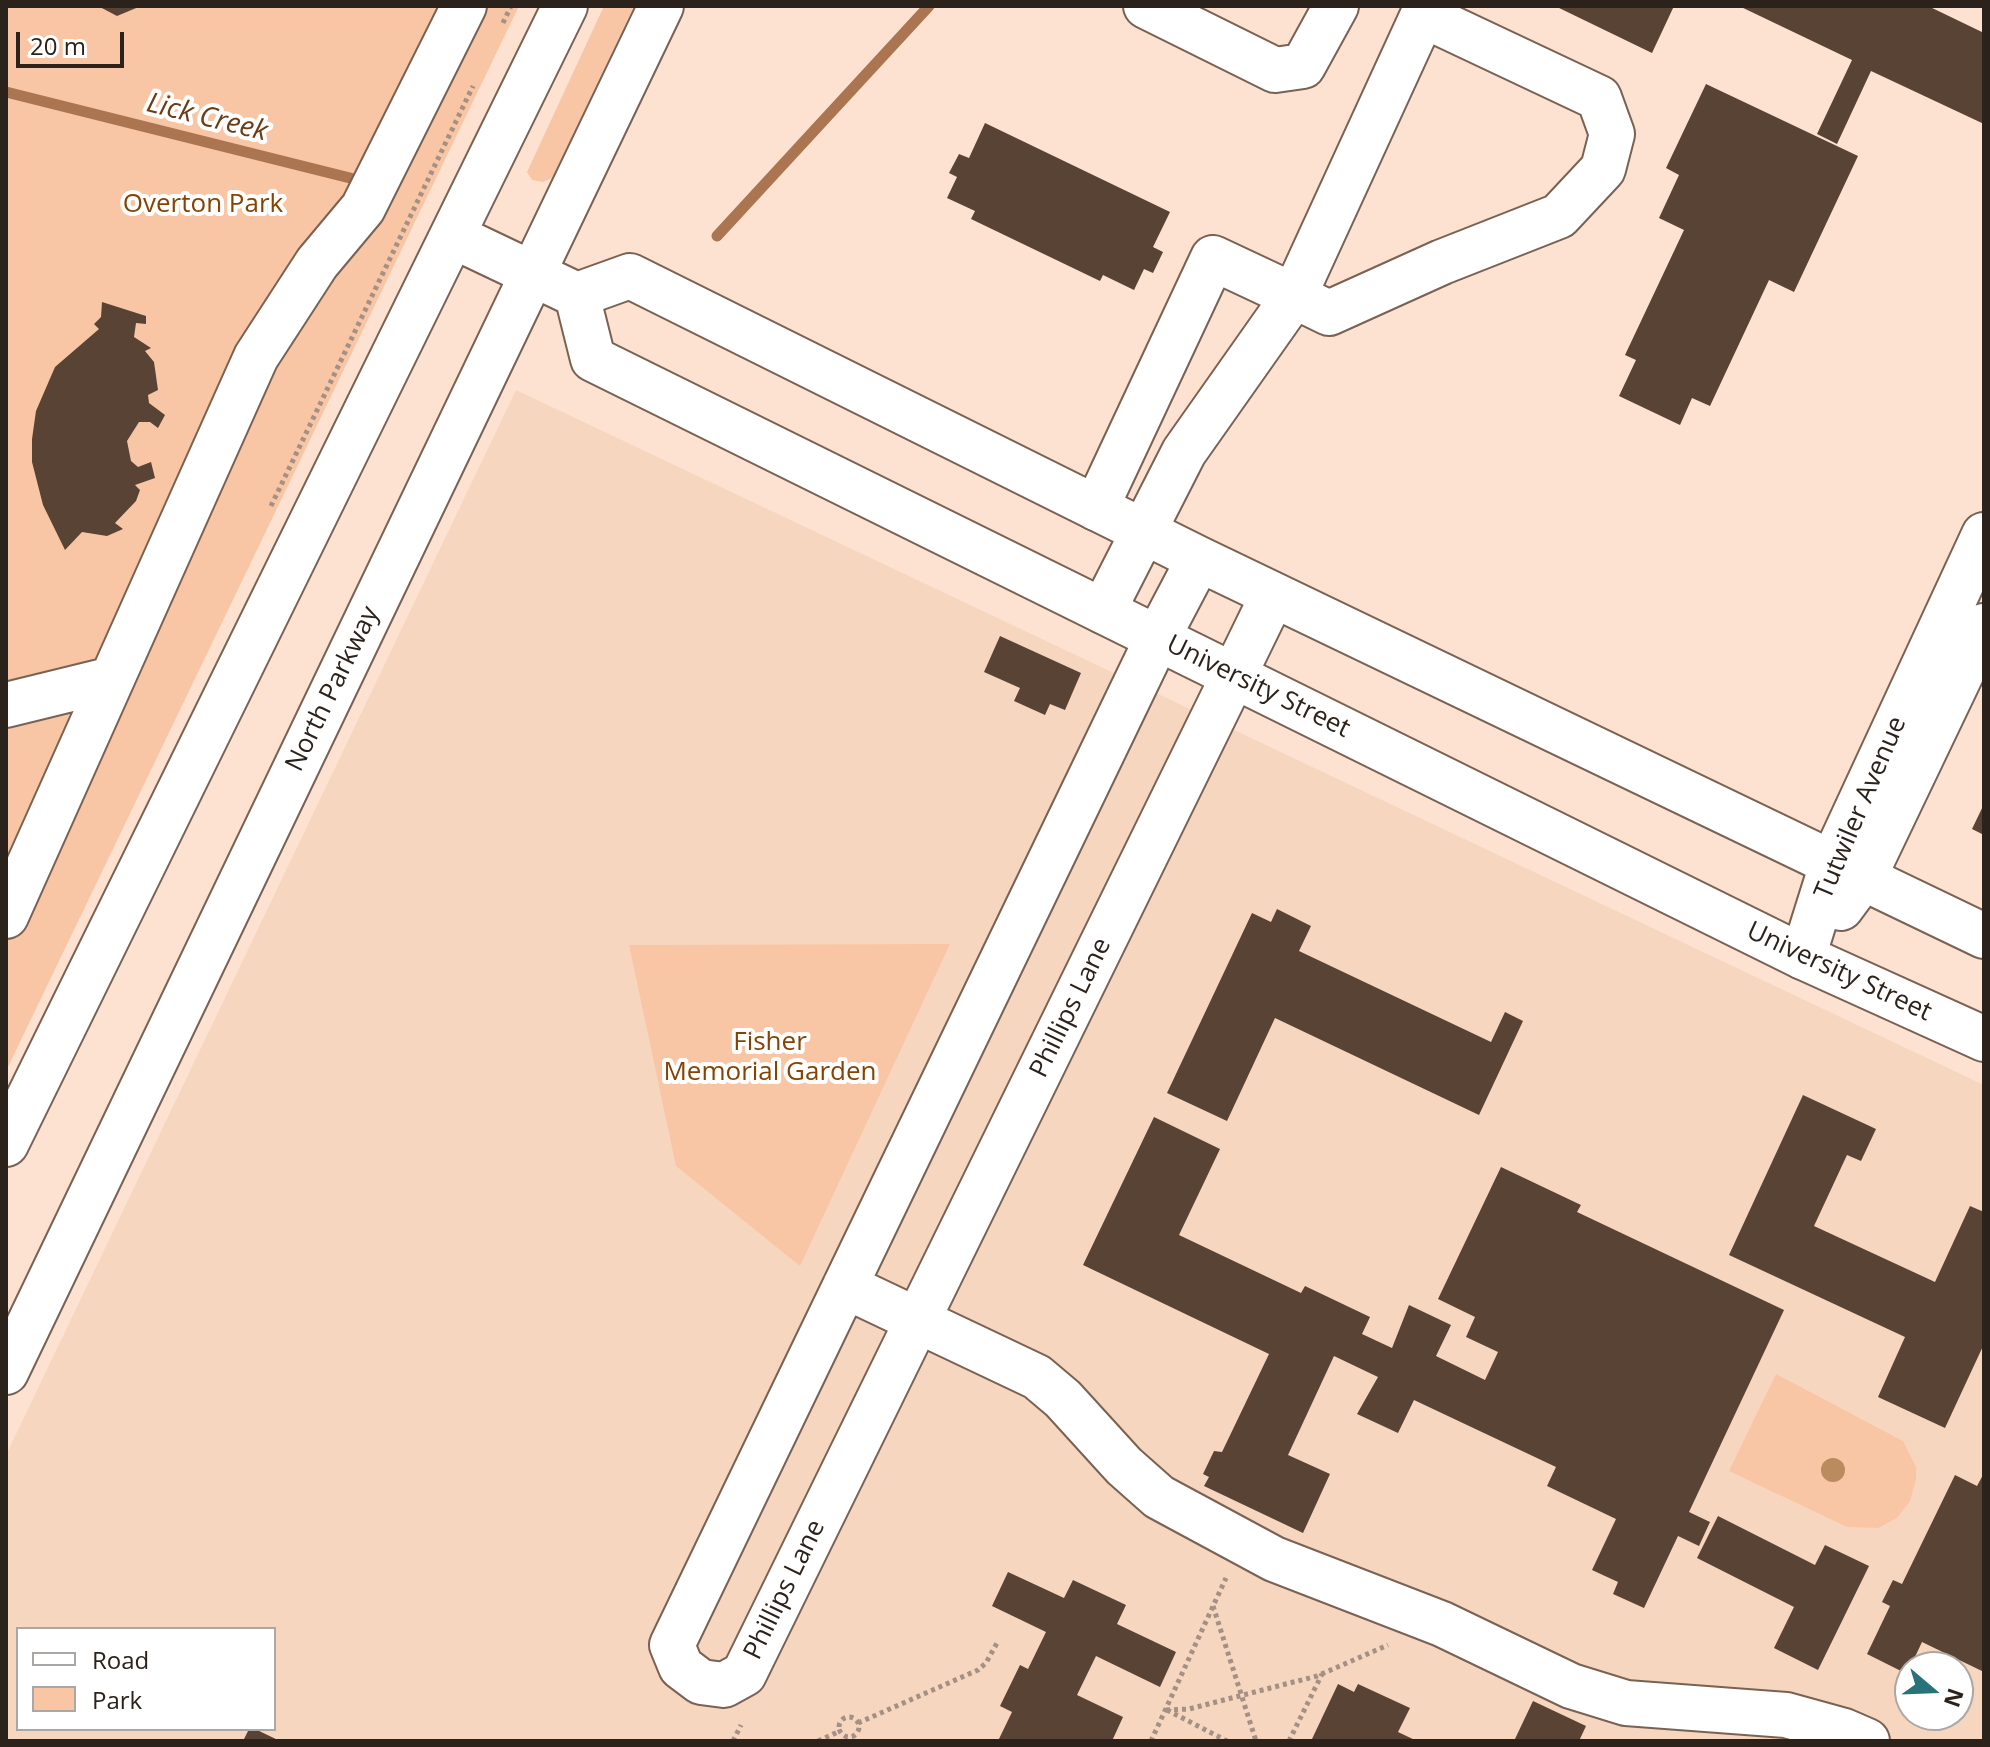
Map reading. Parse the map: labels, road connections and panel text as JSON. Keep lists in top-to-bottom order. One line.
{"streets":{"main road":["University Street","North Parkway","Tutwiler Avenue","Phillips Lane"]},"crossings":[["University Street","Tutwiler Avenue"],["University Street","Phillips Lane"]],"water":["Lick Creek"],"parks":["Overton Park","Fisher Memorial Garden"],"legend":["Road","Park"],"scale_bar":"20 m","north":"right"}
